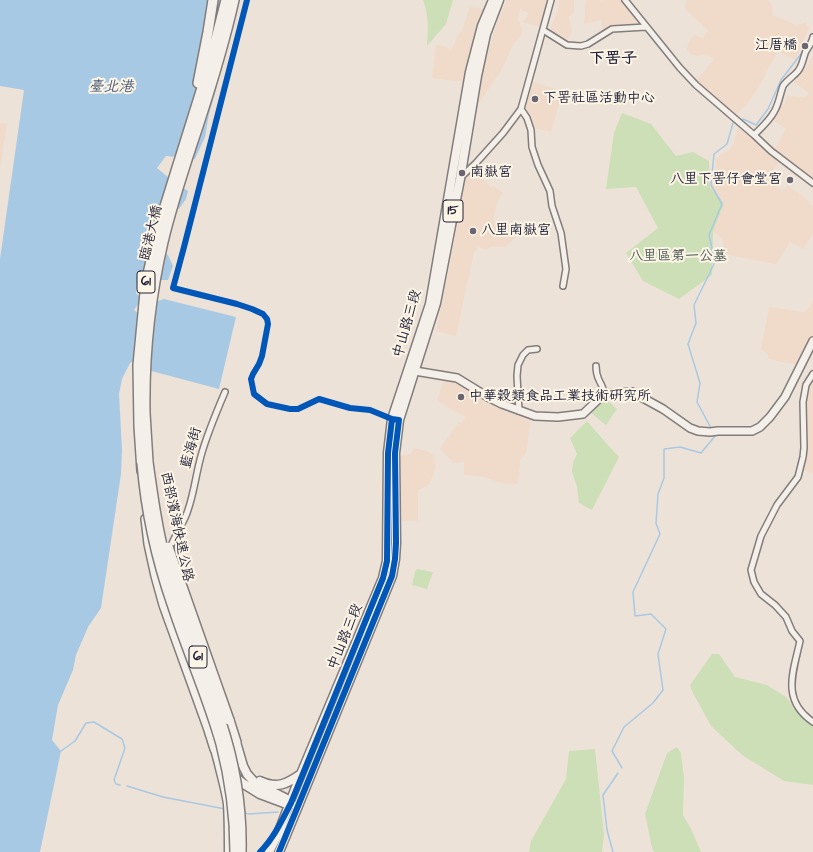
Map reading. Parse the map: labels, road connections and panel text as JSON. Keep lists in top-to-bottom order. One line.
{"streets":{"highway":["臨港大橋","61","西部濱海快速公路"],"main road":["15","中山路三段"],"street":["藍海街"]},"crossings":[["臨港大橋","西部濱海快速公路"]],"districts":["下罟子"],"water":["臺北港"],"parks":["八里區第一公墓"],"places":["江厝橋","下罟社區活動中心","南嶽宮","八里下罟仔會堂宮","八里南嶽宮","中華穀類食品工業技術研究所"]}
